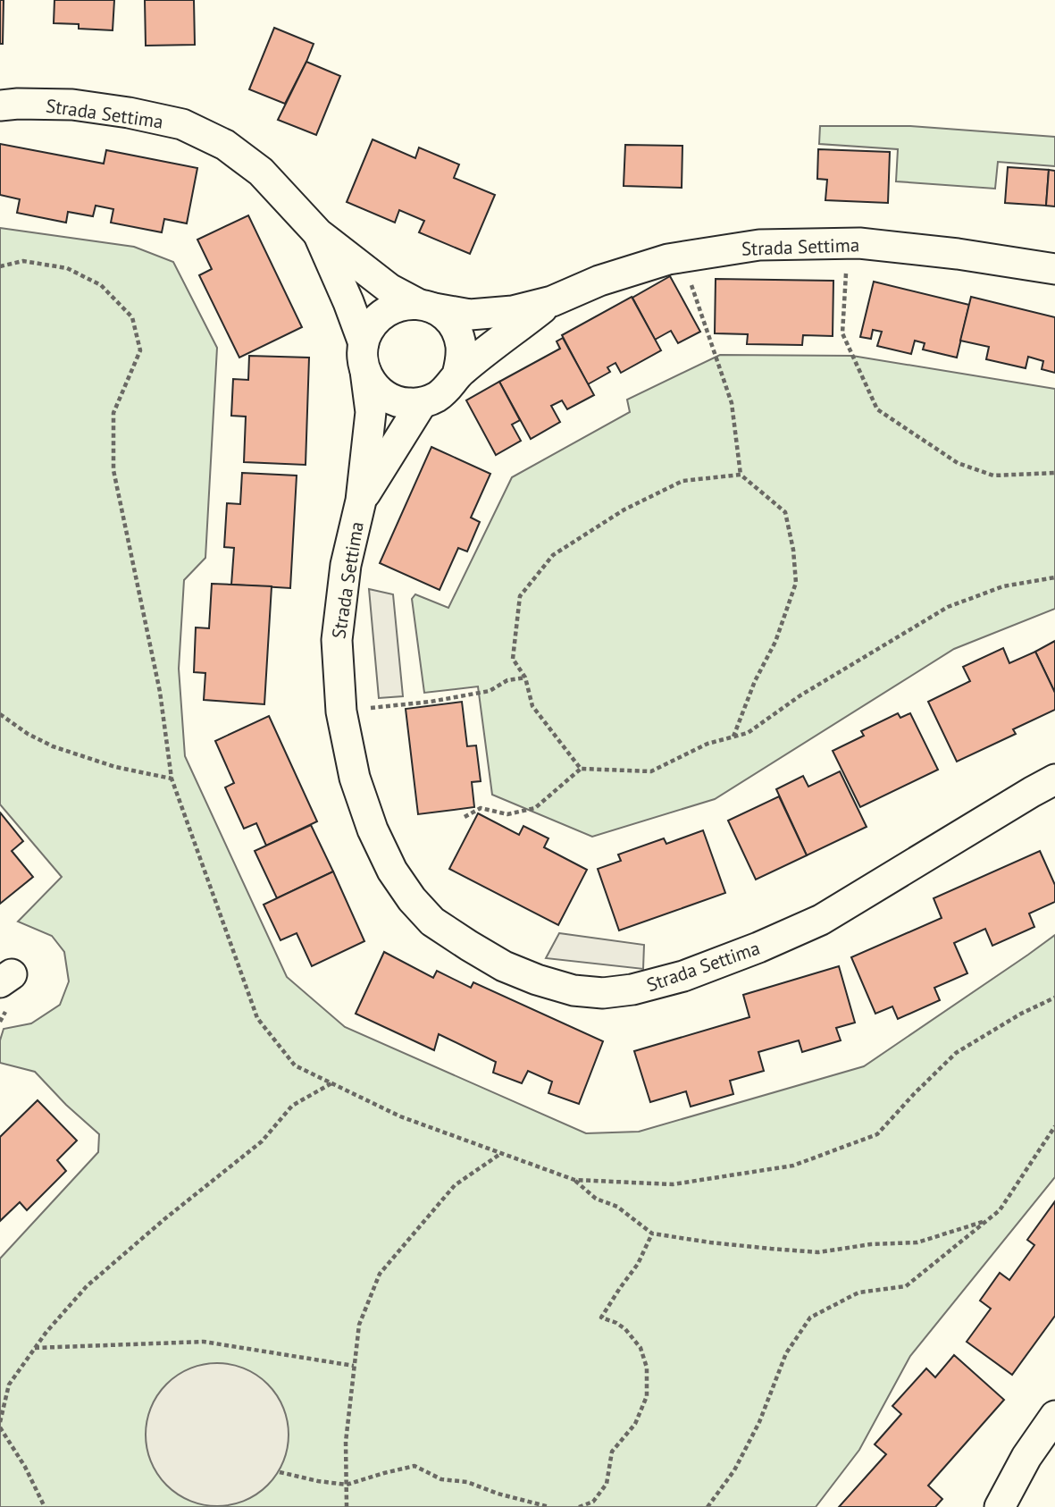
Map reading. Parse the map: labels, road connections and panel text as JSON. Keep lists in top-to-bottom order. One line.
{"streets":{"street":["Strada Settima"]}}
